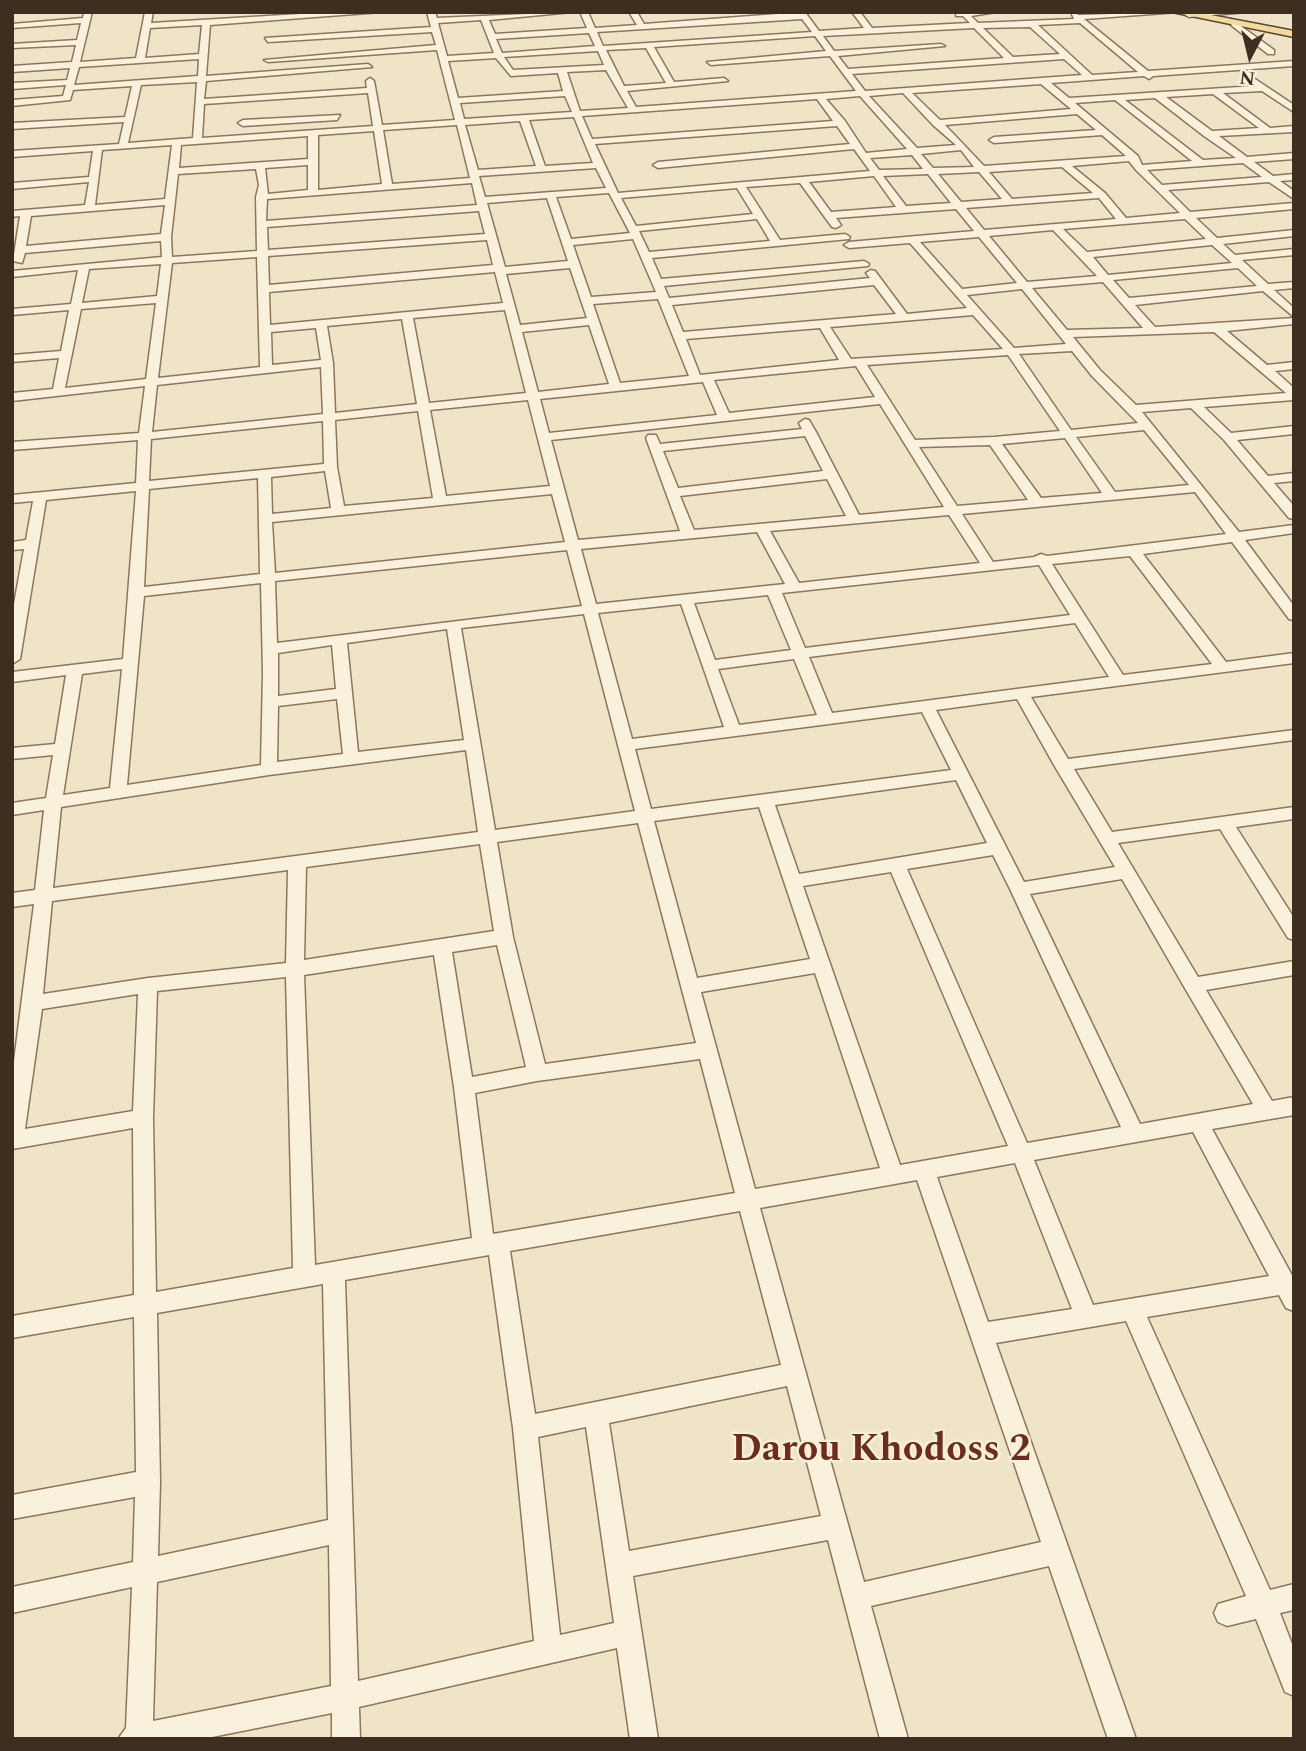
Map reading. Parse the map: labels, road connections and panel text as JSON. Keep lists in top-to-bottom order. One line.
{"districts":["Darou Khodoss 2"],"north":"bottom"}
